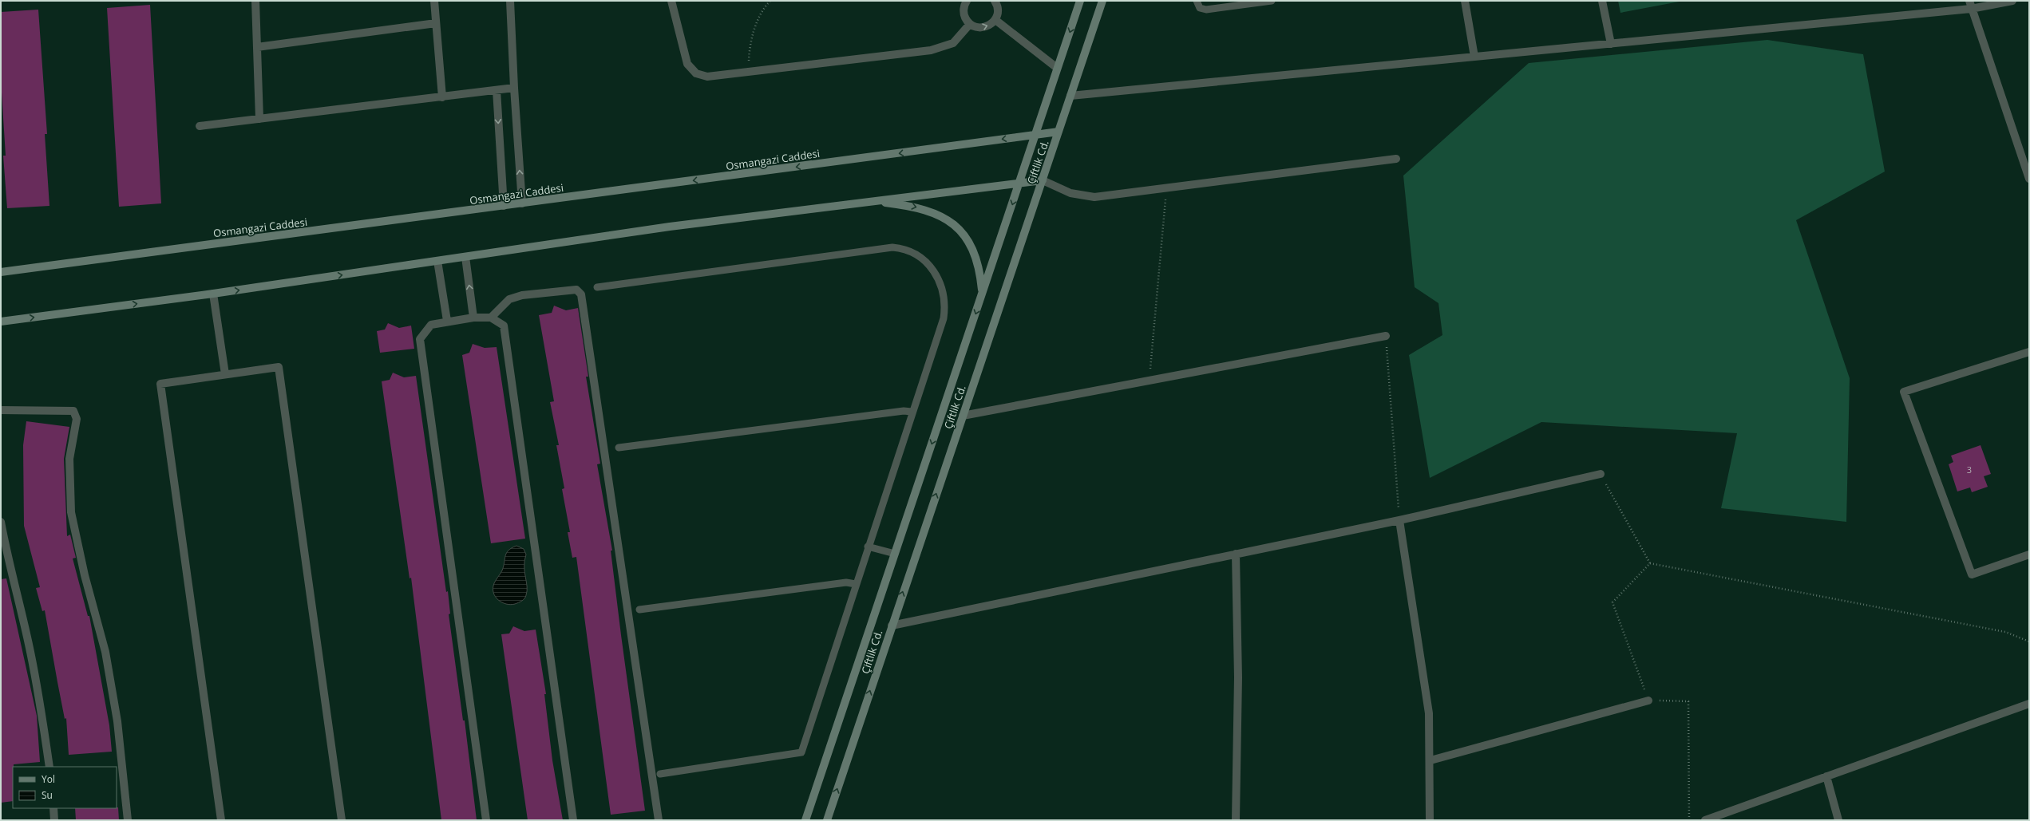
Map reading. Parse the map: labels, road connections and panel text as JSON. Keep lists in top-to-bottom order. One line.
{"streets":{"street":["Osmangazi Caddesi","Çiftlik Cd."]},"crossings":[["Osmangazi Caddesi","Çiftlik Cd."]],"house_numbers":["3"],"legend":["Yol","Su"]}
